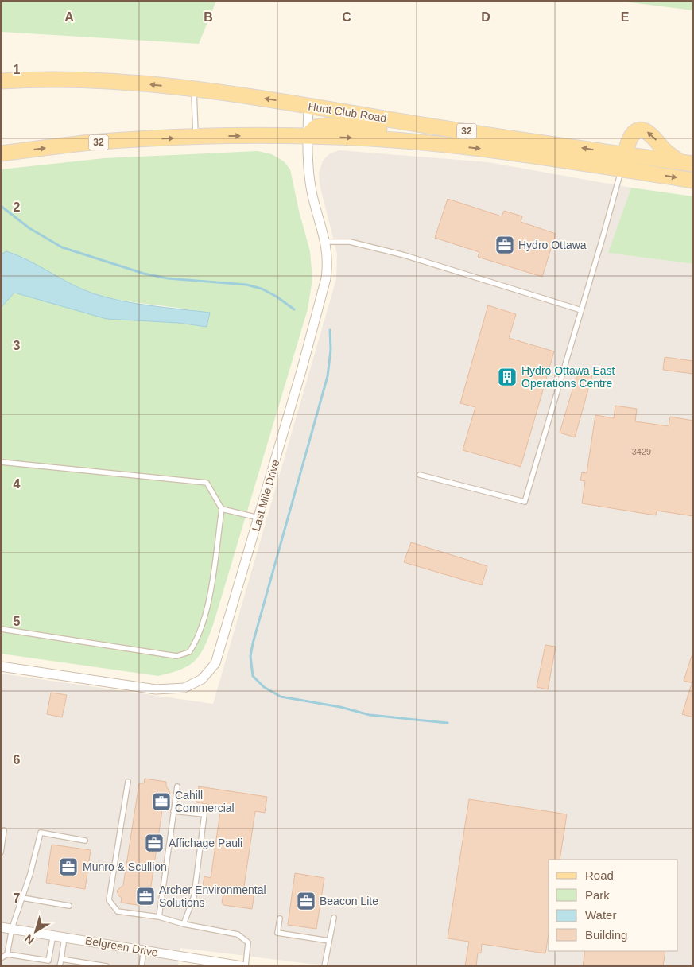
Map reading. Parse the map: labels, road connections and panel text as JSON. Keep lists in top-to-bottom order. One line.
{"streets":{"main road":["Hunt Club Road","32"],"street":["Last Mile Drive","Belgreen Drive"]},"crossings":[["Hunt Club Road","Last Mile Drive"]],"places":{"office":["Hydro Ottawa","Cahill Commercial","Affichage Pauli","Munro & Scullion","Archer Environmental Solutions","Beacon Lite"],"building":["Hydro Ottawa East Operations Centre"]},"house_numbers":["3429"],"legend":["Road","Park","Water","Building"],"north":"bottom left","grid":{"columns":["A","B","C","D","E"],"rows":["1","2","3","4","5","6","7"]}}
